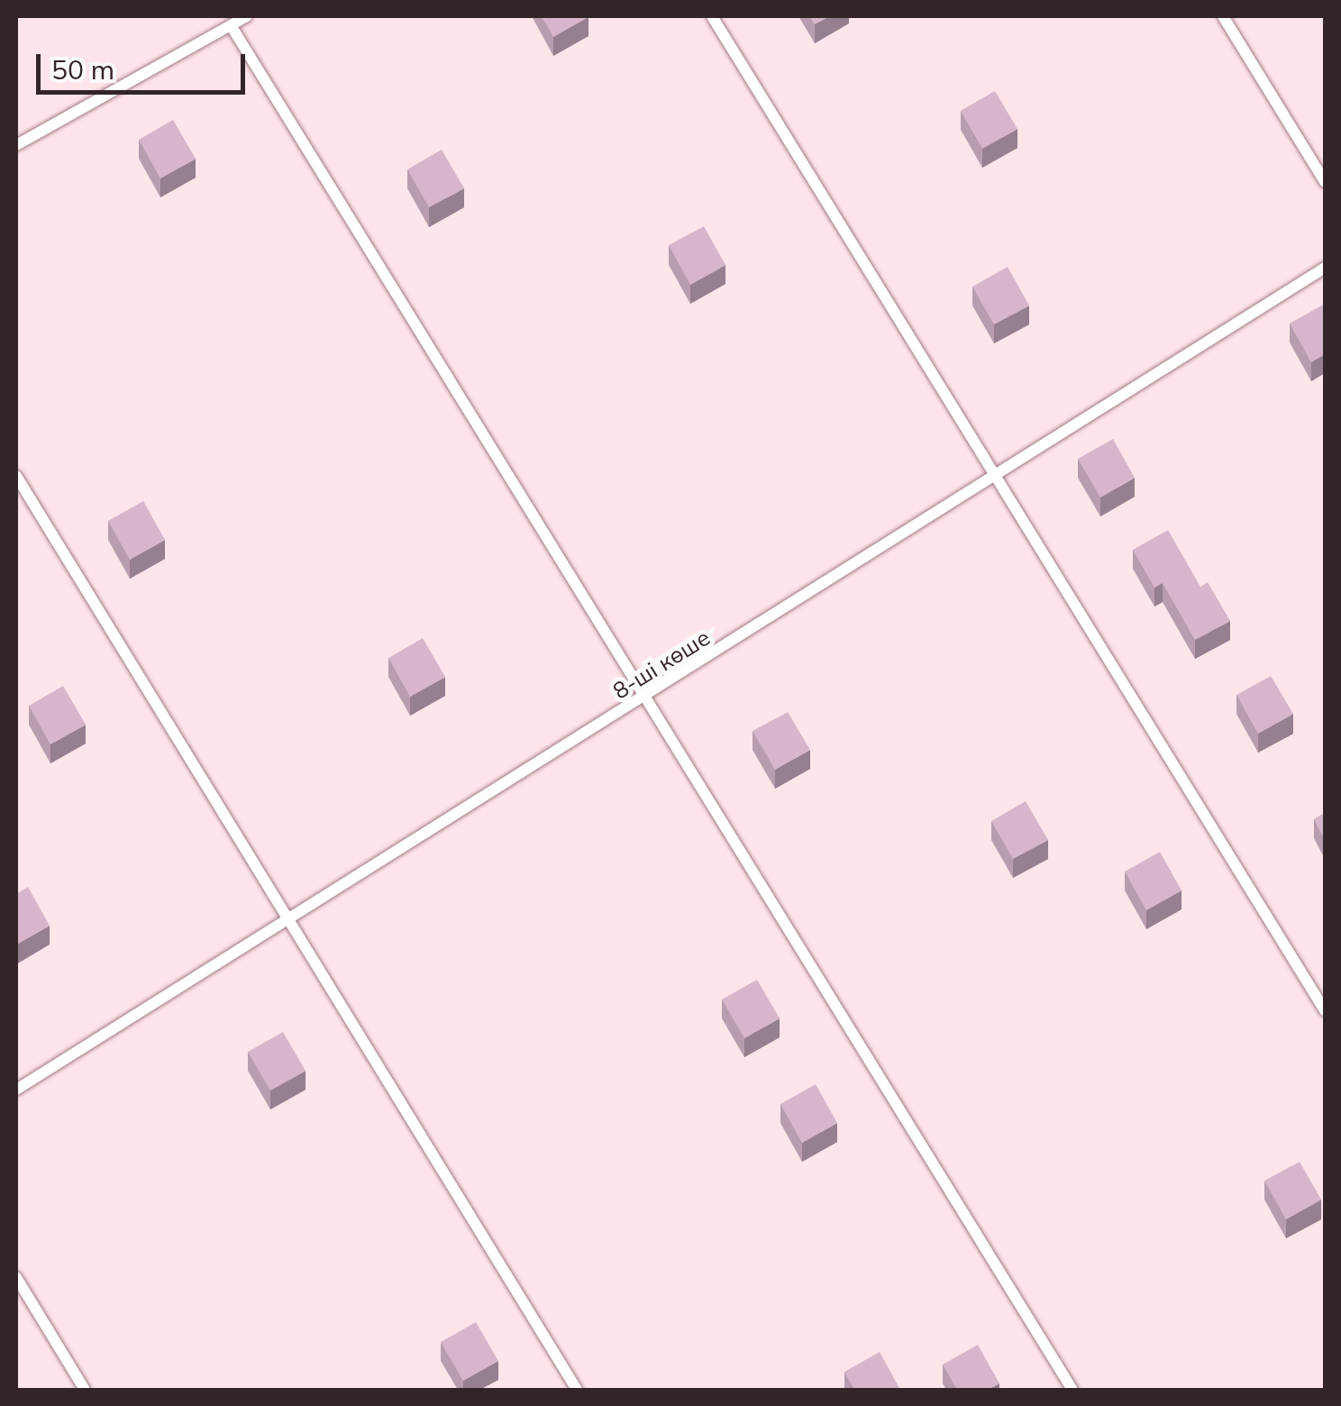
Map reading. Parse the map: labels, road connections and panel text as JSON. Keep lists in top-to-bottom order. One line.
{"streets":{"lane":["8-ші көше"]},"scale_bar":"50 m"}
